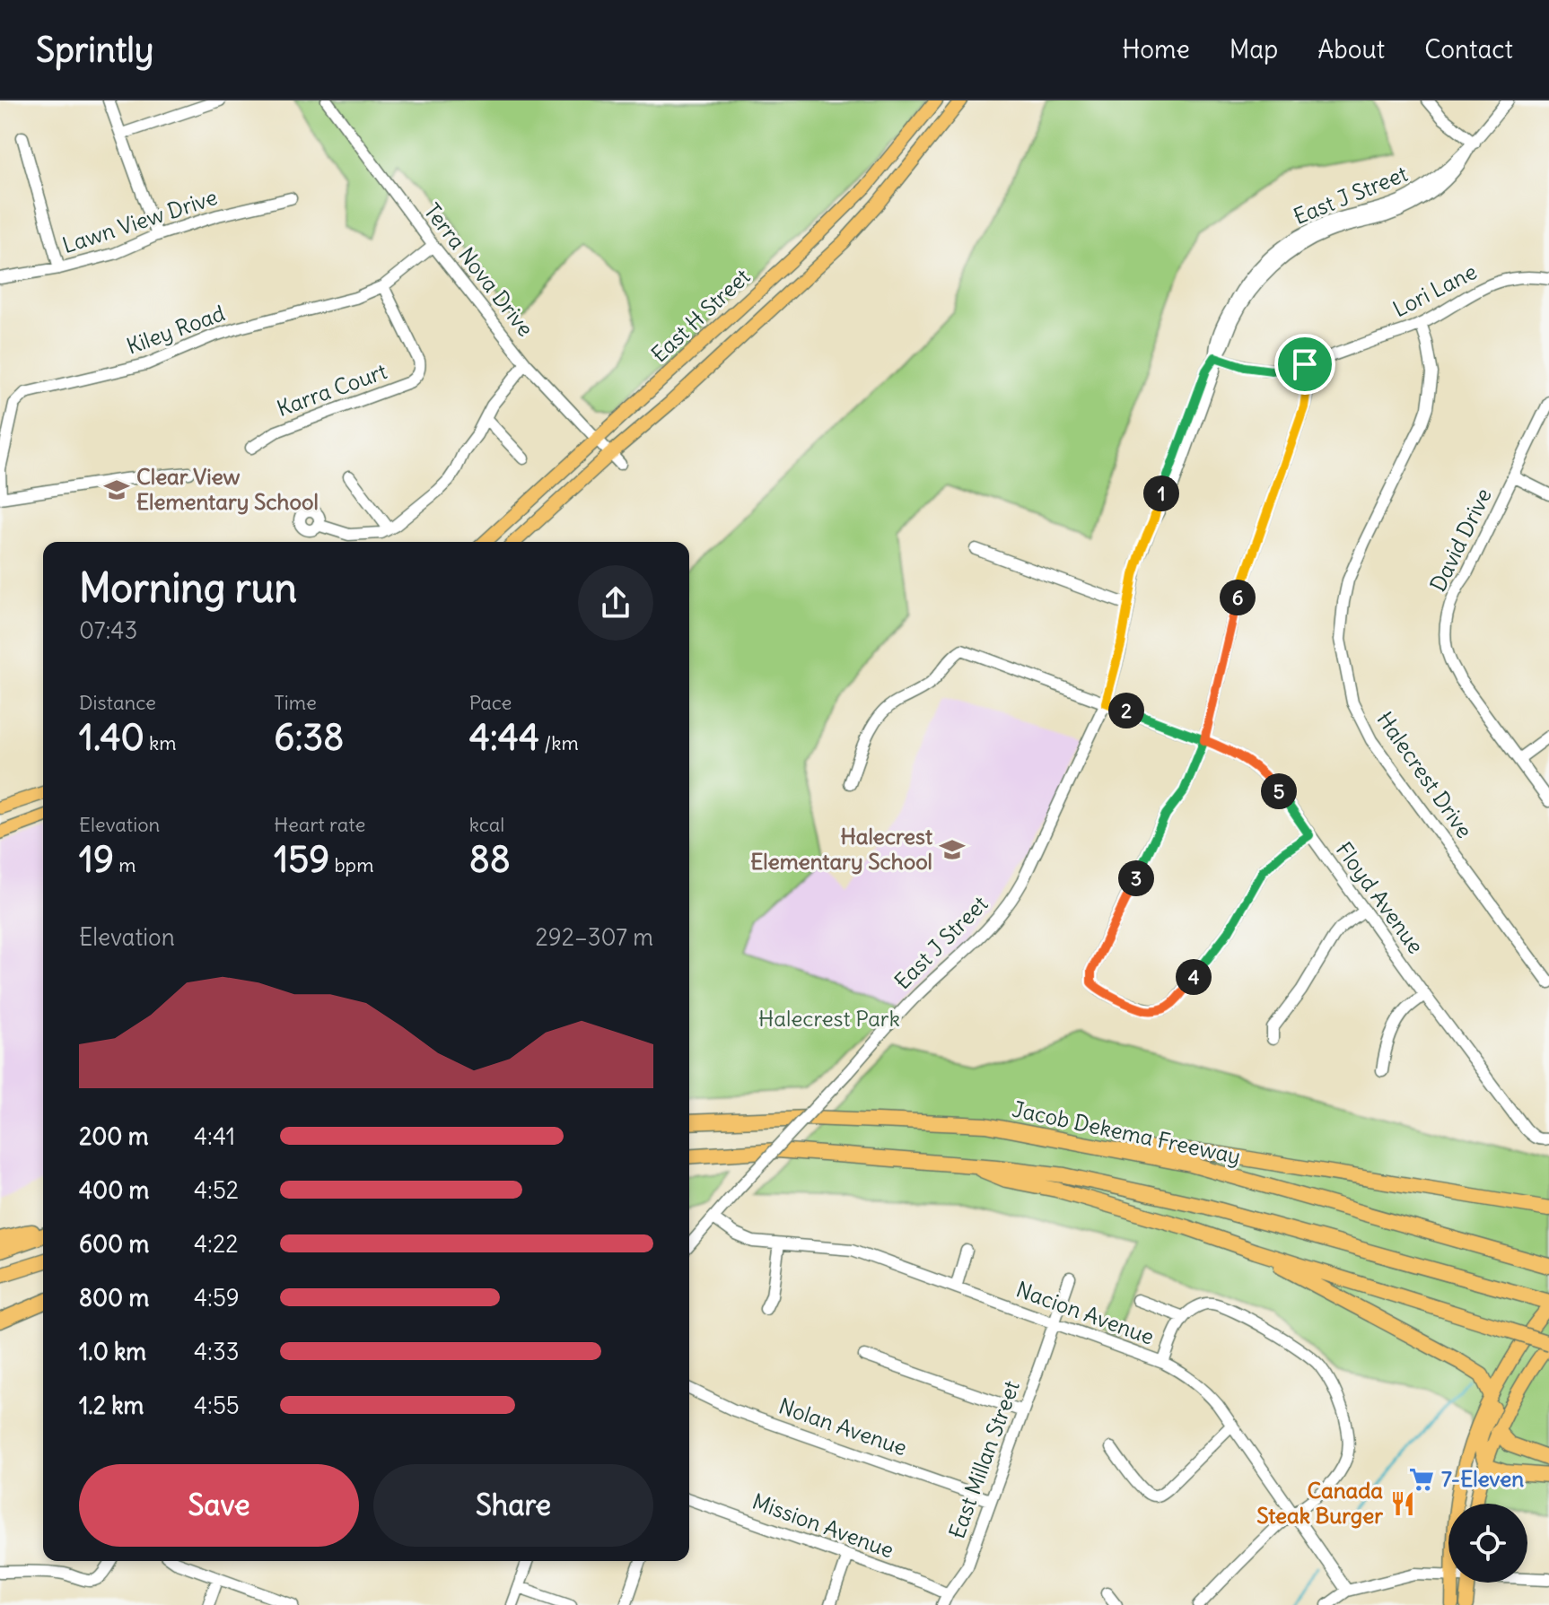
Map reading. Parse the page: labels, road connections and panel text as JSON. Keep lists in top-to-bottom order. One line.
{"streets":{"highway":["Jacob Dekema Freeway"],"main road":["East H Street"],"street":["East J Street","Lawn View Drive","Terra Nova Drive","Lori Lane","Kiley Road","Karra Court","David Drive","Halecrest Drive","Floyd Avenue","Nacion Avenue","Nolan Avenue","East Millan Street","Mission Avenue"]},"crossings":[["East J Street","Lori Lane"],["East J Street","Floyd Avenue"],["East J Street","Nacion Avenue"],["Terra Nova Drive","East H Street"],["Terra Nova Drive","Kiley Road"],["Lori Lane","Halecrest Drive"],["Kiley Road","Karra Court"],["Nacion Avenue","East Millan Street"],["Nolan Avenue","East Millan Street"],["East Millan Street","Mission Avenue"]],"parks":["Halecrest Park"],"places":{"school or university":["Clear View Elementary School","Halecrest Elementary School"],"supermarket":["7-Eleven"],"restaurant":["Canada Steak Burger"]},"page":{"header":"Sprintly","nav":["Home","Map","About","Contact"],"pins":["1","6","2","5","3","4"],"heading":["Morning run","07:43"],"stats":[["Distance","1.40 km"],["Time","6:38"],["Pace","4:44 /km"],["Elevation","19 m"],["Heart rate","159 bpm"],["kcal","88"]],"chart":["Elevation","292–307 m"],"list":[{"name":"200 m","note":"4:41"},{"name":"400 m","note":"4:52"},{"name":"600 m","note":"4:22"},{"name":"800 m","note":"4:59"},{"name":"1.0 km","note":"4:33"},{"name":"1.2 km","note":"4:55"}],"buttons":["Save","Share"]}}
